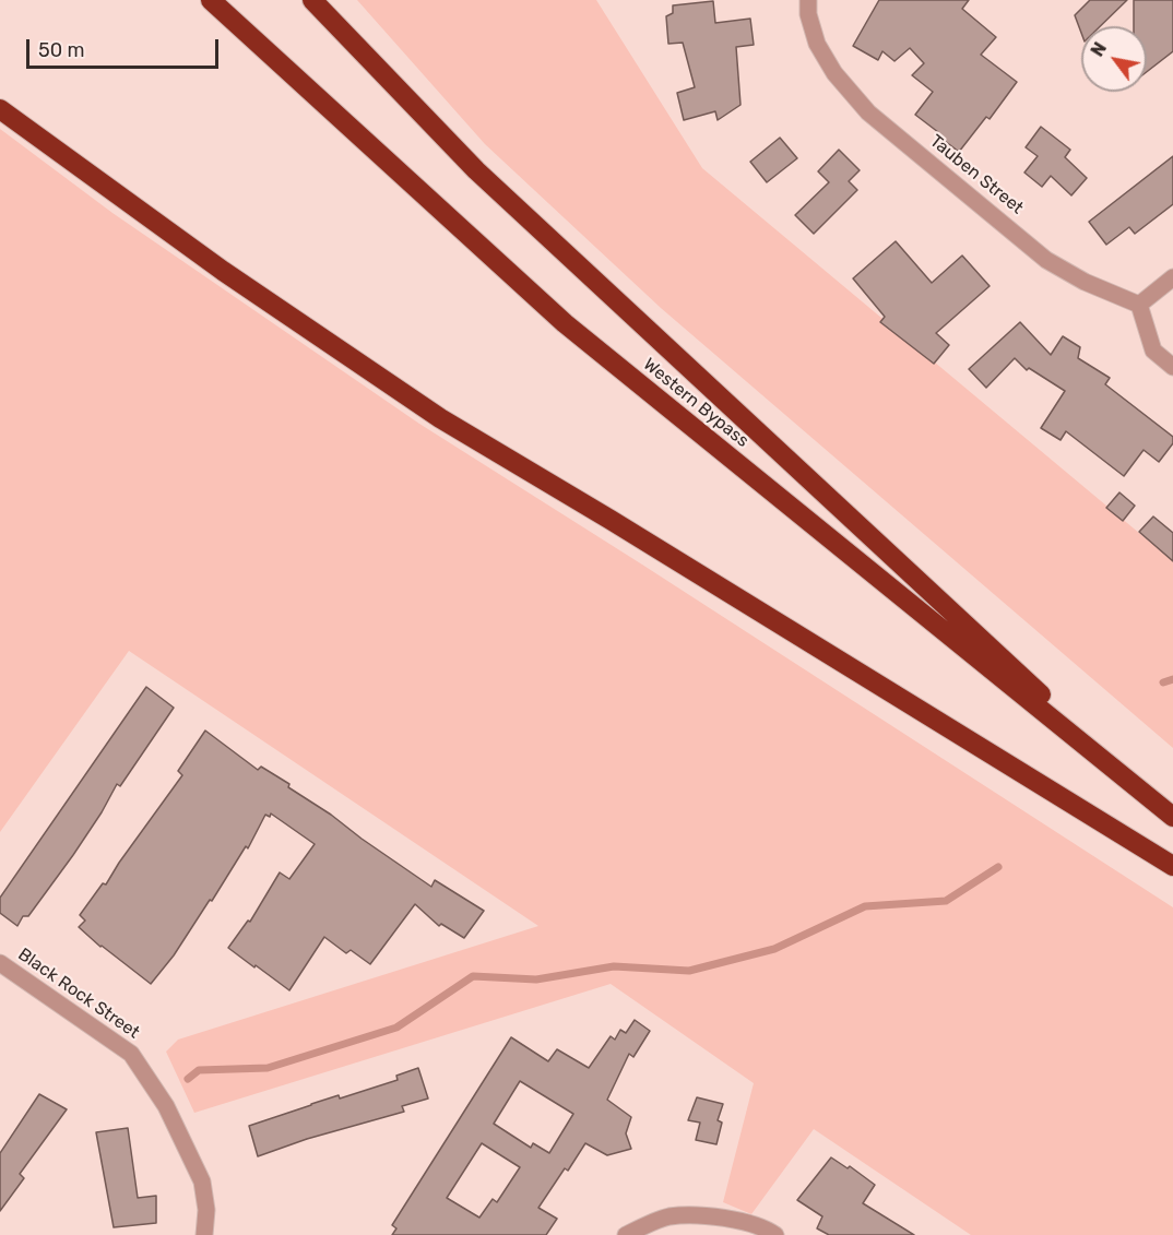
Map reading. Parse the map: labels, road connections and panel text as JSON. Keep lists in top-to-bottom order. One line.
{"streets":{"highway":["Western Bypass"],"street":["Tauben Street","Black Rock Street"]},"scale_bar":"50 m","north":"top left"}
